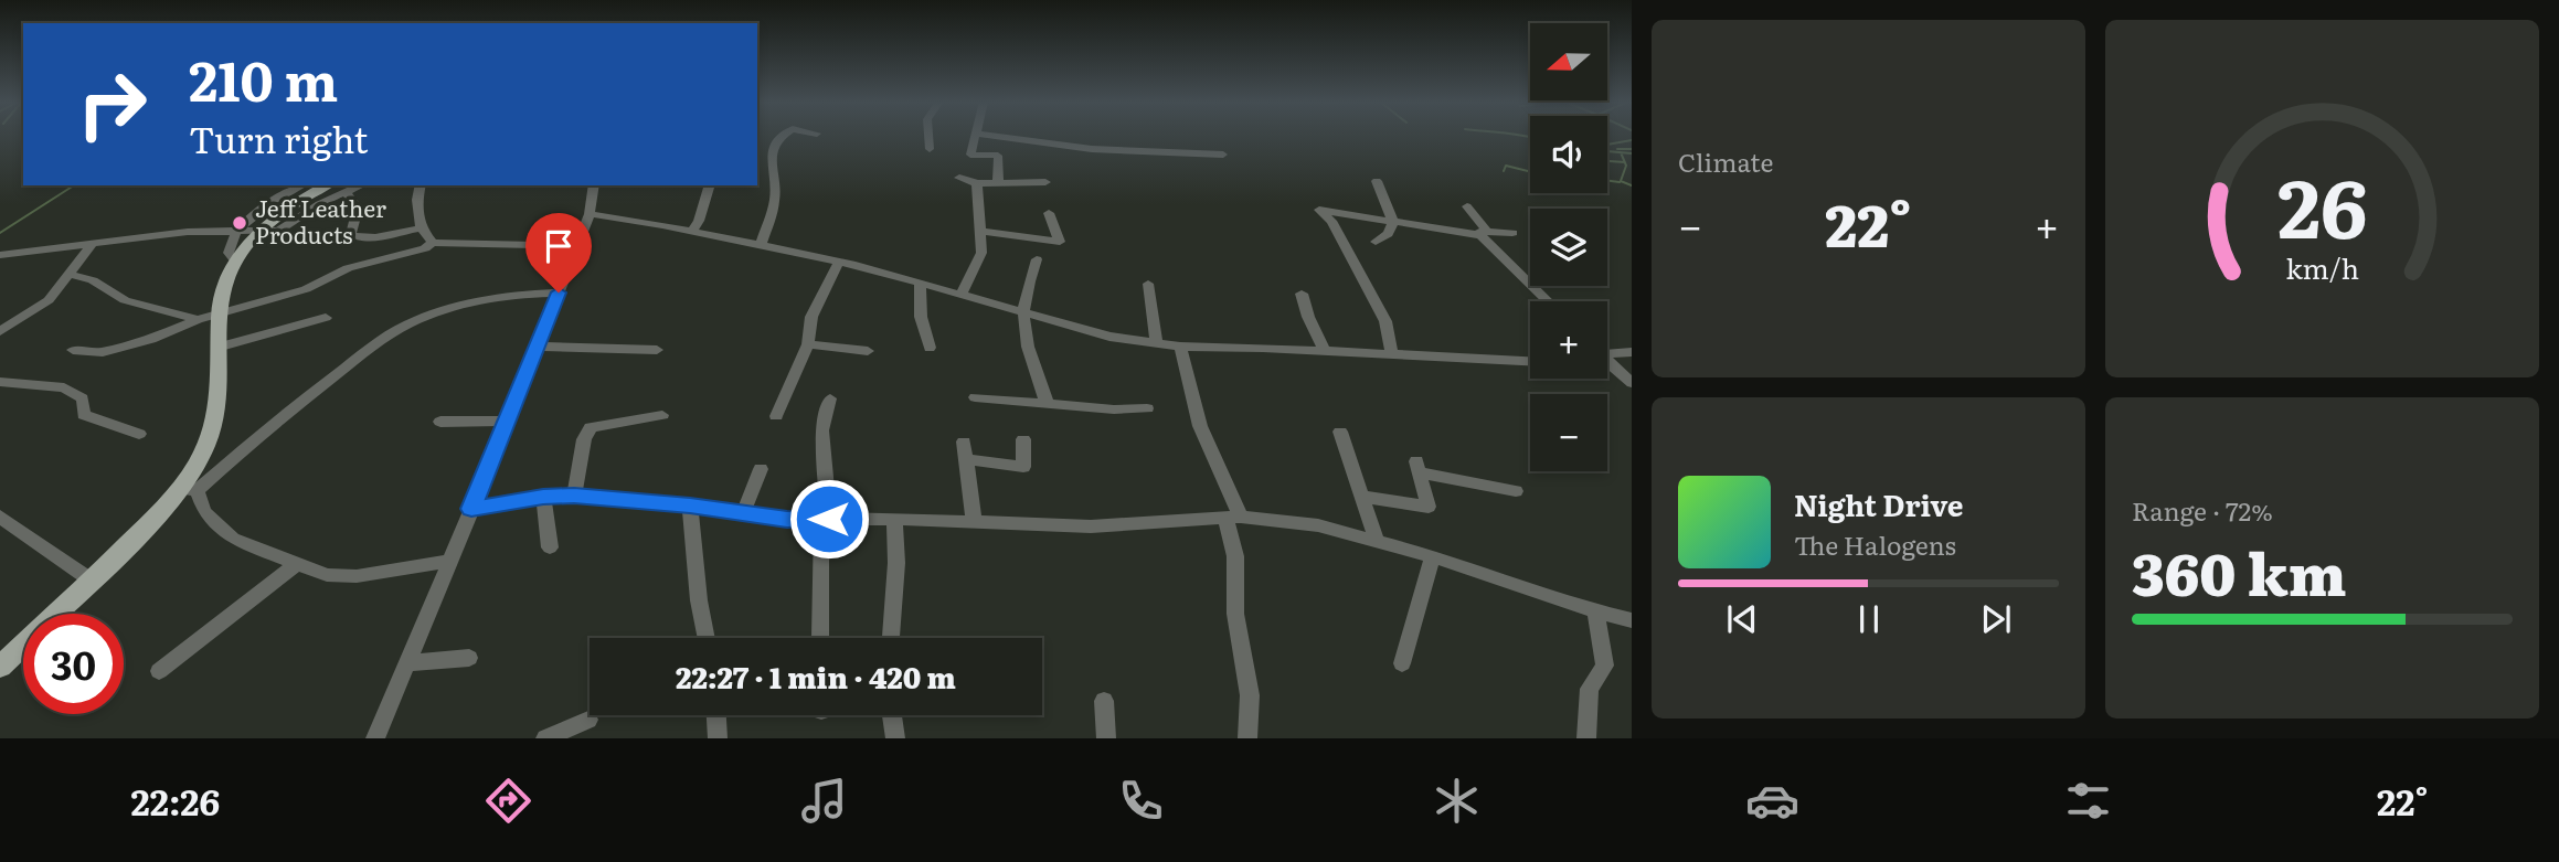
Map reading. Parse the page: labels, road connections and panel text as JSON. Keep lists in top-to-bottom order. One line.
{"places":["Jeff Leather Products"],"north":"left","page":{"tile":["Climate",["Range · 72%","360 km"]],"map_buttons":["+","−"],"turn":["210 m","Turn right"],"heat":["−","22°","+"],"song":["Night Drive","The Halogens"],"limit":"30","trip":"22:27 · 1 min · 420 m","tabs":["22:26","22°"],"gauge":["26","km/h"]}}
